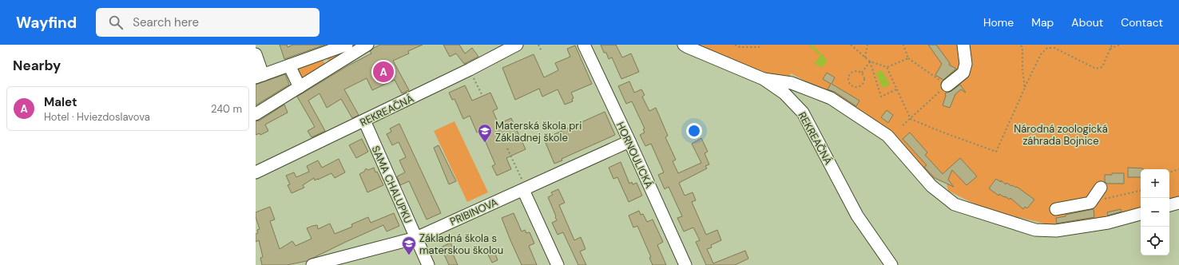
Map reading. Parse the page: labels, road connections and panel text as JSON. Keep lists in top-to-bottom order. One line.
{"streets":{"street":["REKREAČNÁ","HORNOULICKÁ","SAMA CHALUPKU","PRIBINOVA"]},"crossings":[["REKREAČNÁ","SAMA CHALUPKU"],["HORNOULICKÁ","PRIBINOVA"],["SAMA CHALUPKU","PRIBINOVA"]],"parks":["Národná zoologická záhrada Bojnice"],"places":{"school or university":["Materská škola pri Základnej škole","Základná škola s materskou školou"]},"page":{"header":"Wayfind","search":"Search here","nav":["Home","Map","About","Contact"],"heading":"Nearby","pins":"A","list":[{"mark":"A","name":"Malet","note":"Hotel · Hviezdoslavova","value":"240 m"}],"map_buttons":["+","−"]}}
